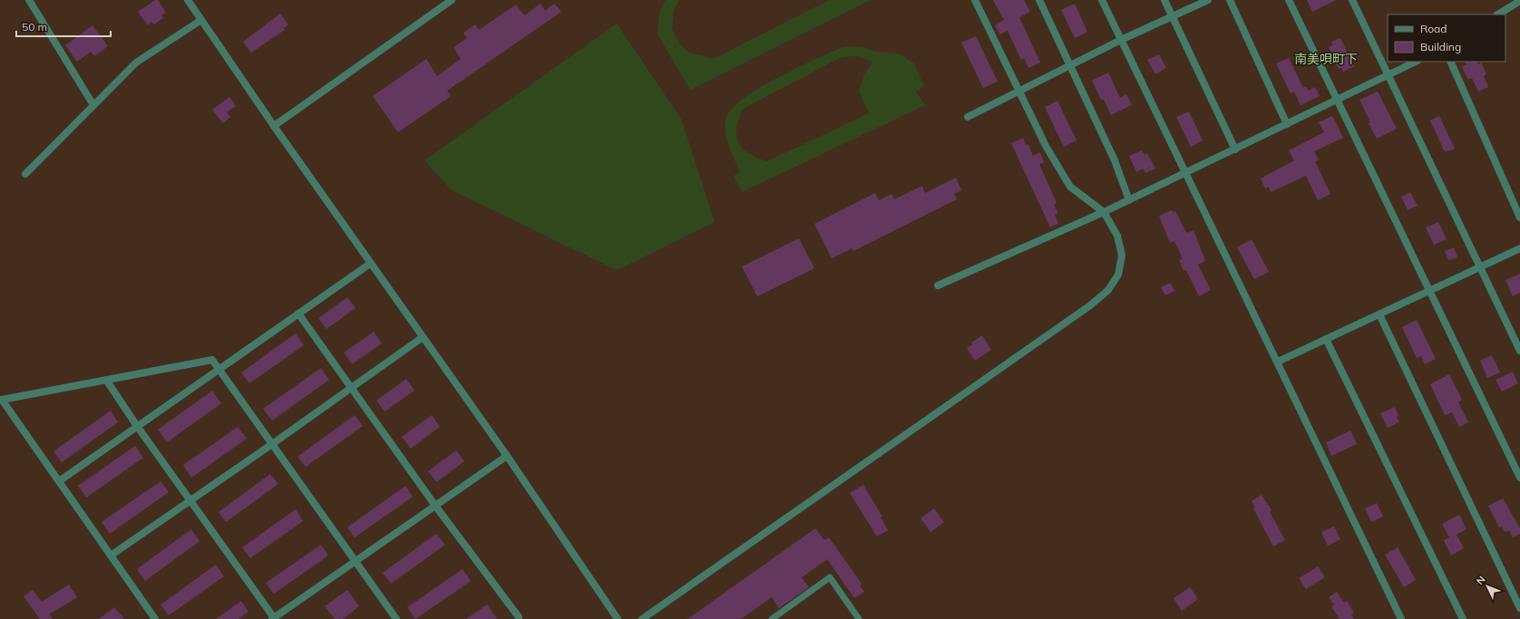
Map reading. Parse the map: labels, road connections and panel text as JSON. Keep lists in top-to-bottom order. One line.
{"districts":["南美唄町下"],"legend":["Road","Building"],"scale_bar":"50 m","north":"top left"}
